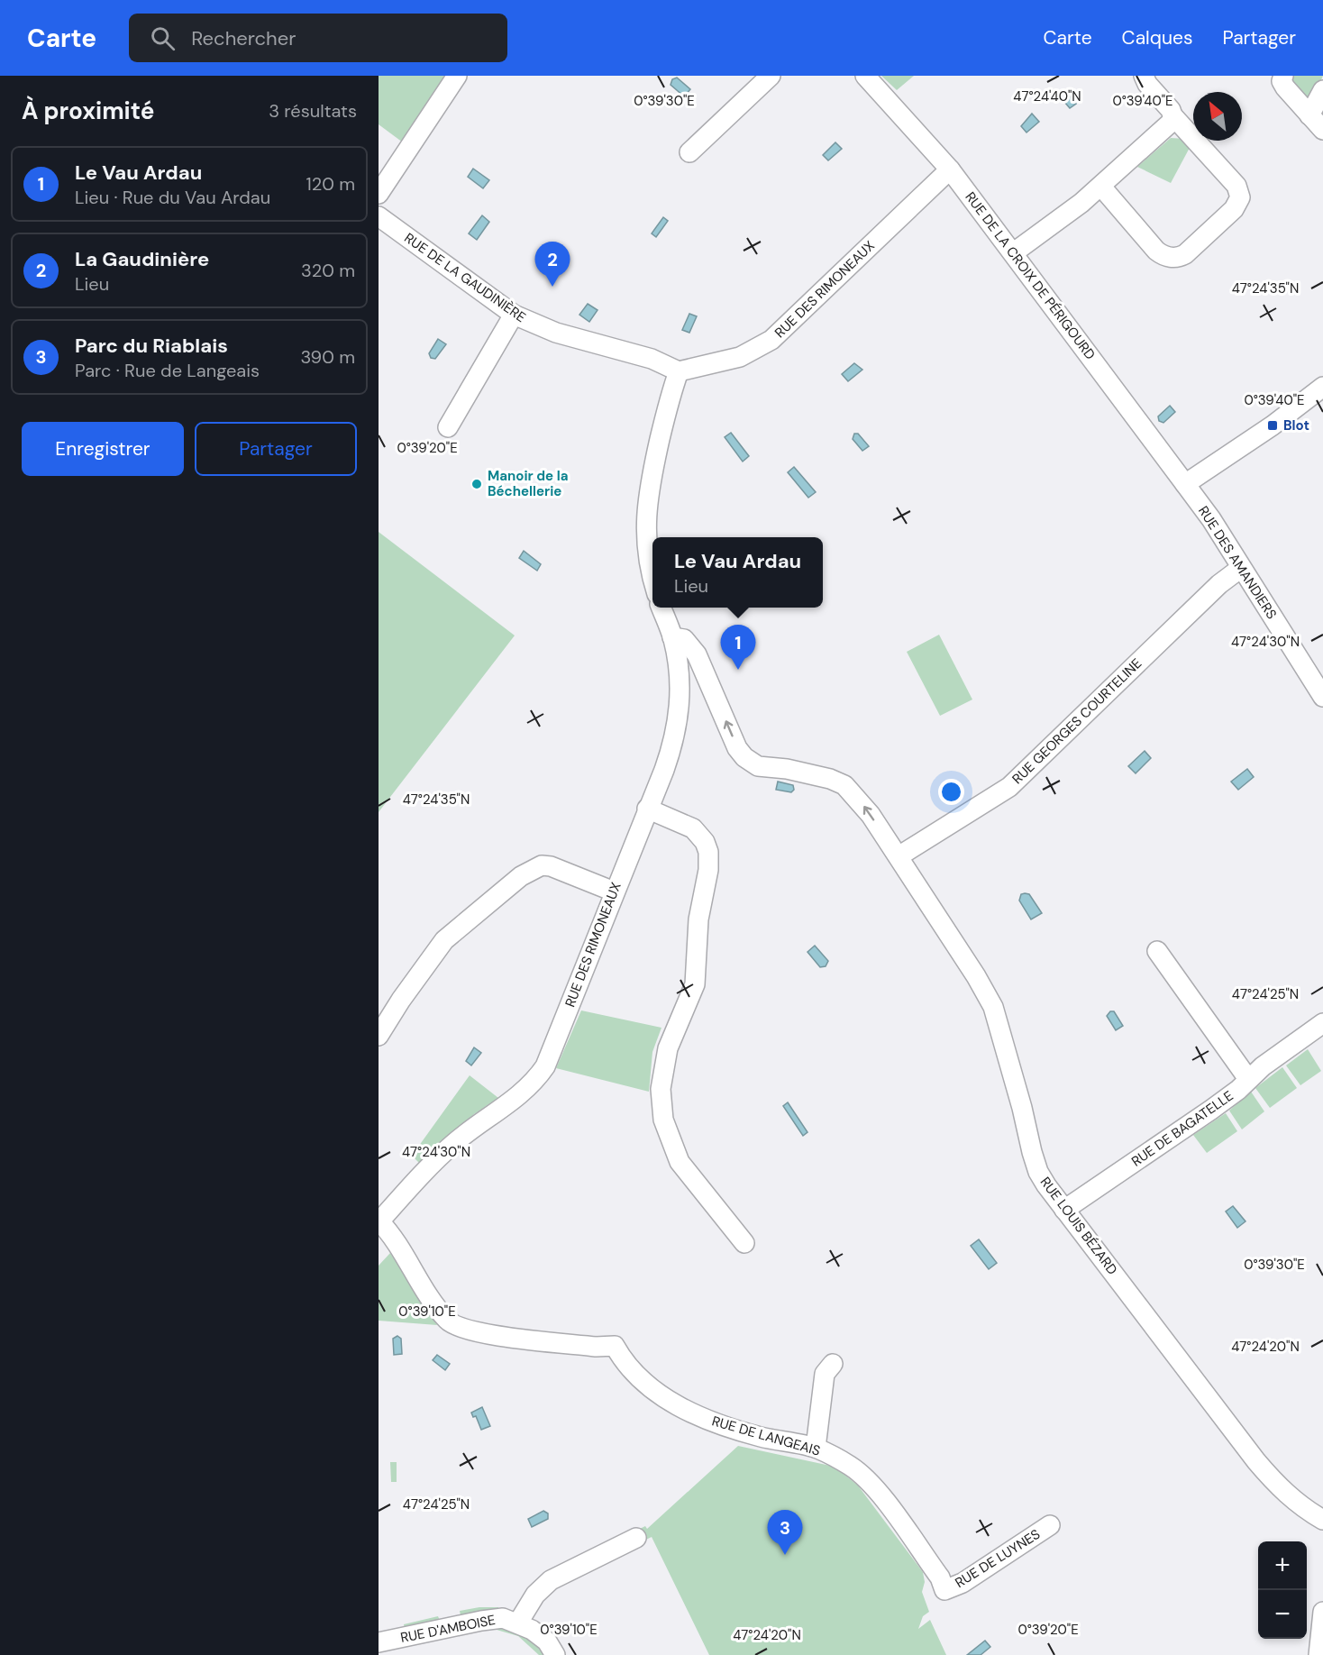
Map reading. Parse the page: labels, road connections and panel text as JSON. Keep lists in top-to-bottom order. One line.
{"streets":{"street":["RUE DE LA CROIX DE PÉRIGOURD","RUE DE LA GAUDINIÈRE","RUE DES RIMONEAUX","RUE DES AMANDIERS","RUE GEORGES COURTELINE","RUE DE BAGATELLE","RUE LOUIS BÉZARD","RUE DE LANGEAIS","RUE DE LUYNES","RUE D'AMBOISE"]},"crossings":[["RUE DE LA CROIX DE PÉRIGOURD","RUE DES RIMONEAUX"],["RUE DE LA CROIX DE PÉRIGOURD","RUE DES AMANDIERS"],["RUE DE LA GAUDINIÈRE","RUE DES RIMONEAUX"],["RUE DES RIMONEAUX","RUE LOUIS BÉZARD"],["RUE DES RIMONEAUX","RUE DE LANGEAIS"],["RUE DES AMANDIERS","RUE GEORGES COURTELINE"],["RUE GEORGES COURTELINE","RUE LOUIS BÉZARD"],["RUE DE BAGATELLE","RUE LOUIS BÉZARD"],["RUE DE LANGEAIS","RUE DE LUYNES"]],"places":{"transit":["Blot"],"other":["Manoir de la Béchellerie"]},"north":"top left","page":{"header":"Carte","search":"Rechercher","nav":["Carte","Calques","Partager"],"heading":["À proximité","3 résultats"],"list":[{"mark":"1","name":"Le Vau Ardau","note":"Lieu · Rue du Vau Ardau","value":"120 m"},{"mark":"2","name":"La Gaudinière","note":"Lieu","value":"320 m"},{"mark":"3","name":"Parc du Riablais","note":"Parc · Rue de Langeais","value":"390 m"}],"pins":["2","1","3"],"buttons":["Enregistrer","Partager"],"popup":["Le Vau Ardau","Lieu"],"map_buttons":["+","−"]},"coordinates":["47°24'40\"N","0°39'30\"E","0°39'40\"E","47°24'35\"N","0°39'20\"E","47°24'30\"N","47°24'25\"N","0°39'10\"E","47°24'20\"N"]}
